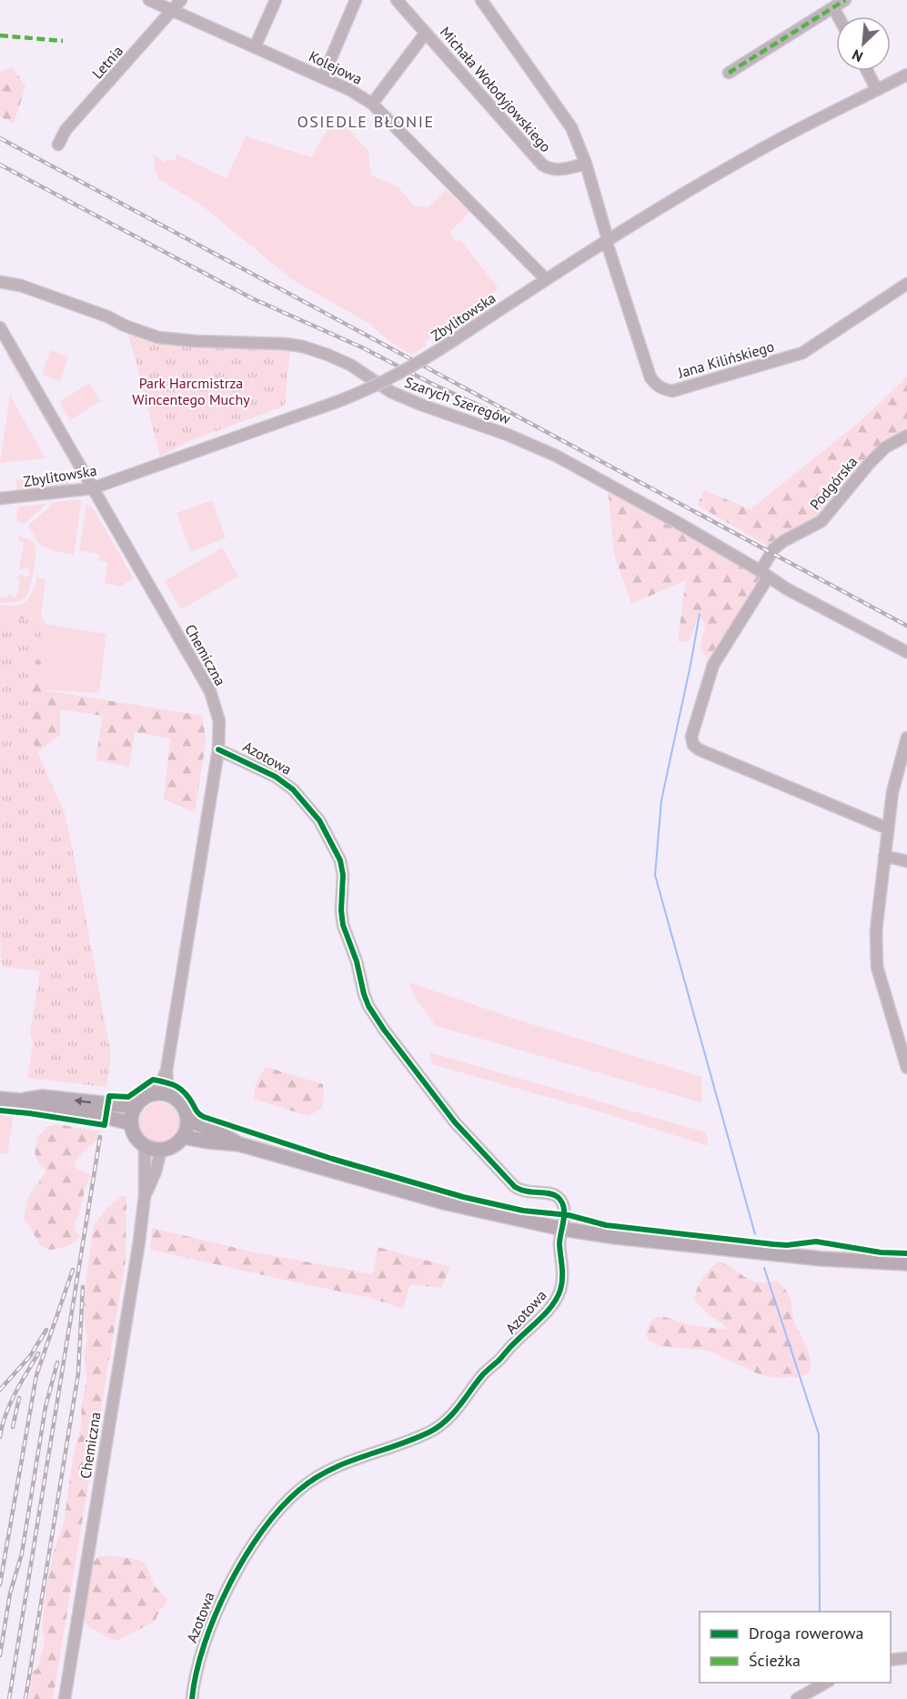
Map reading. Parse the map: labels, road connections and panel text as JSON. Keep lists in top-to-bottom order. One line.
{"streets":{"street":["Letnia","Kolejowa","Michała Wołodyjowskiego","Zbylitowska","Jana Kilińskiego","Szarych Szeregów","Podgórska","Chemiczna","Azotowa"]},"crossings":[["Letnia","Kolejowa"],["Kolejowa","Zbylitowska"],["Michała Wołodyjowskiego","Jana Kilińskiego"],["Zbylitowska","Jana Kilińskiego"],["Zbylitowska","Chemiczna"],["Szarych Szeregów","Podgórska"],["Chemiczna","Azotowa"]],"districts":["OSIEDLE BŁONIE"],"parks":["Park Harcmistrza Wincentego Muchy"],"legend":["Droga rowerowa","Ścieżka"],"north":"bottom left"}
